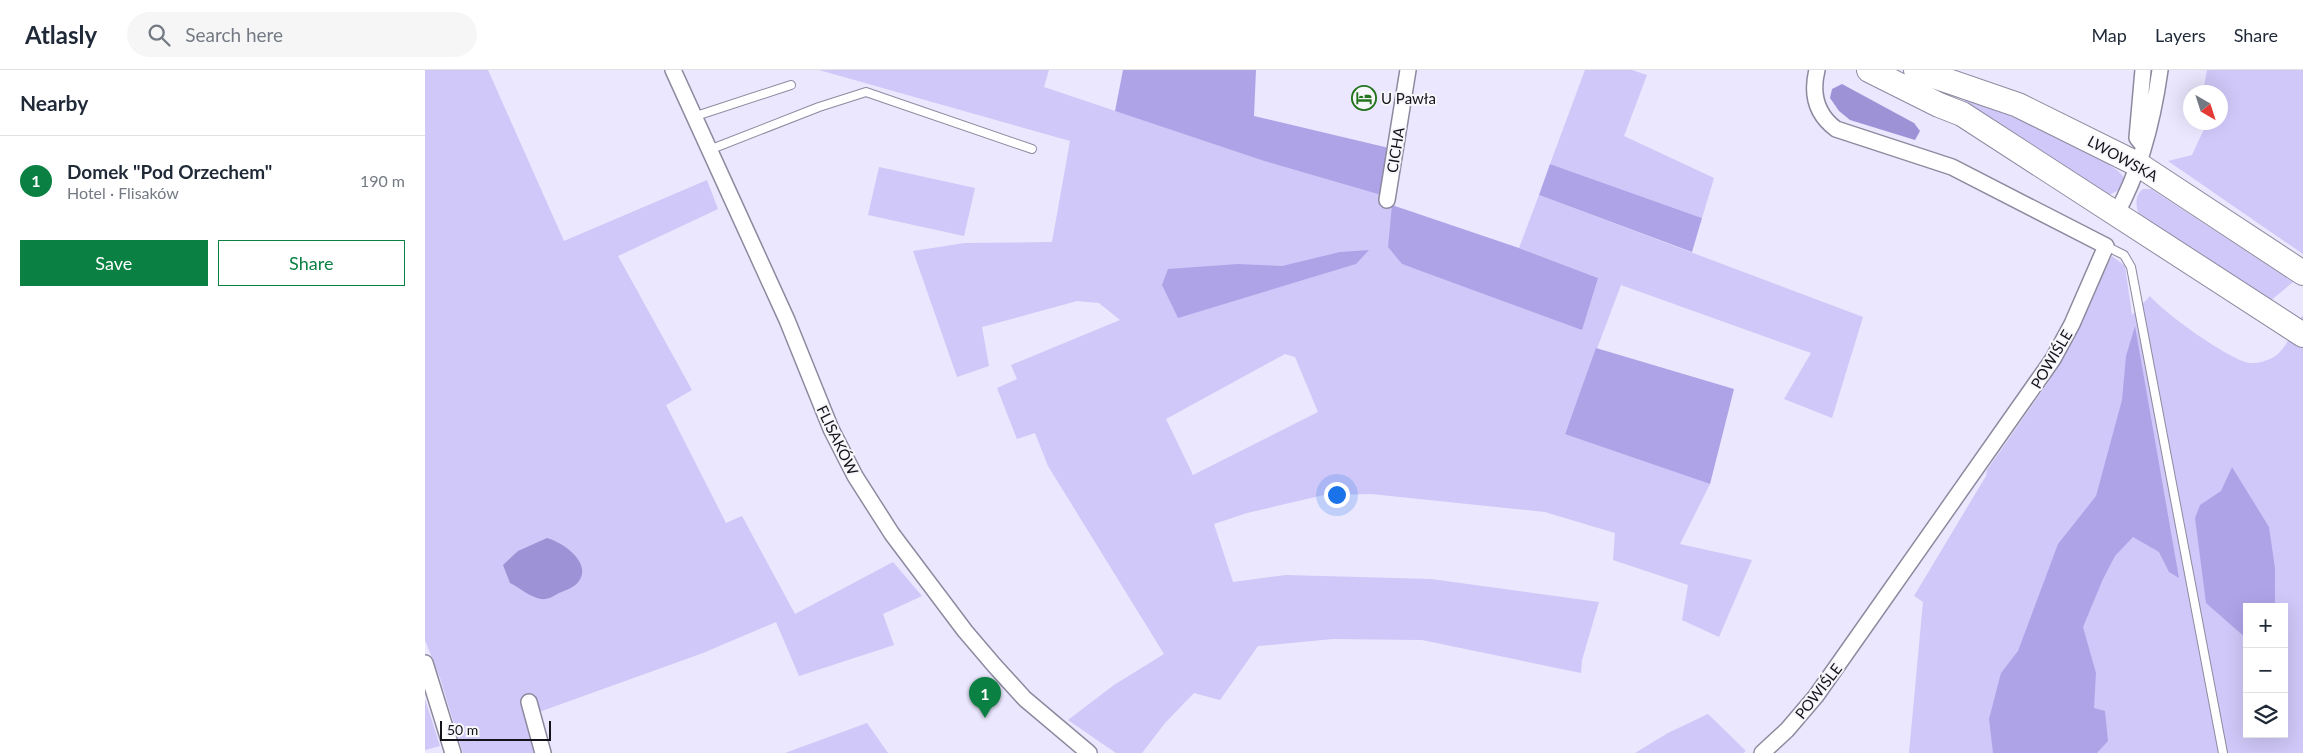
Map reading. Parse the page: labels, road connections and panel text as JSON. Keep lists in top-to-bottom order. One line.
{"streets":{"main road":["LWOWSKA"],"street":["CICHA","POWIŚLE","FLISAKÓW"]},"places":{"hotel":["U Pawła"]},"scale_bar":"50 m","north":"bottom right","page":{"header":"Atlasly","search":"Search here","nav":["Map","Layers","Share"],"heading":"Nearby","list":[{"mark":"1","name":"Domek \"Pod Orzechem\"","note":"Hotel · Flisaków","value":"190 m"}],"buttons":["Save","Share"],"map_buttons":["+","−"],"pins":"1","scale":"50 m"}}
